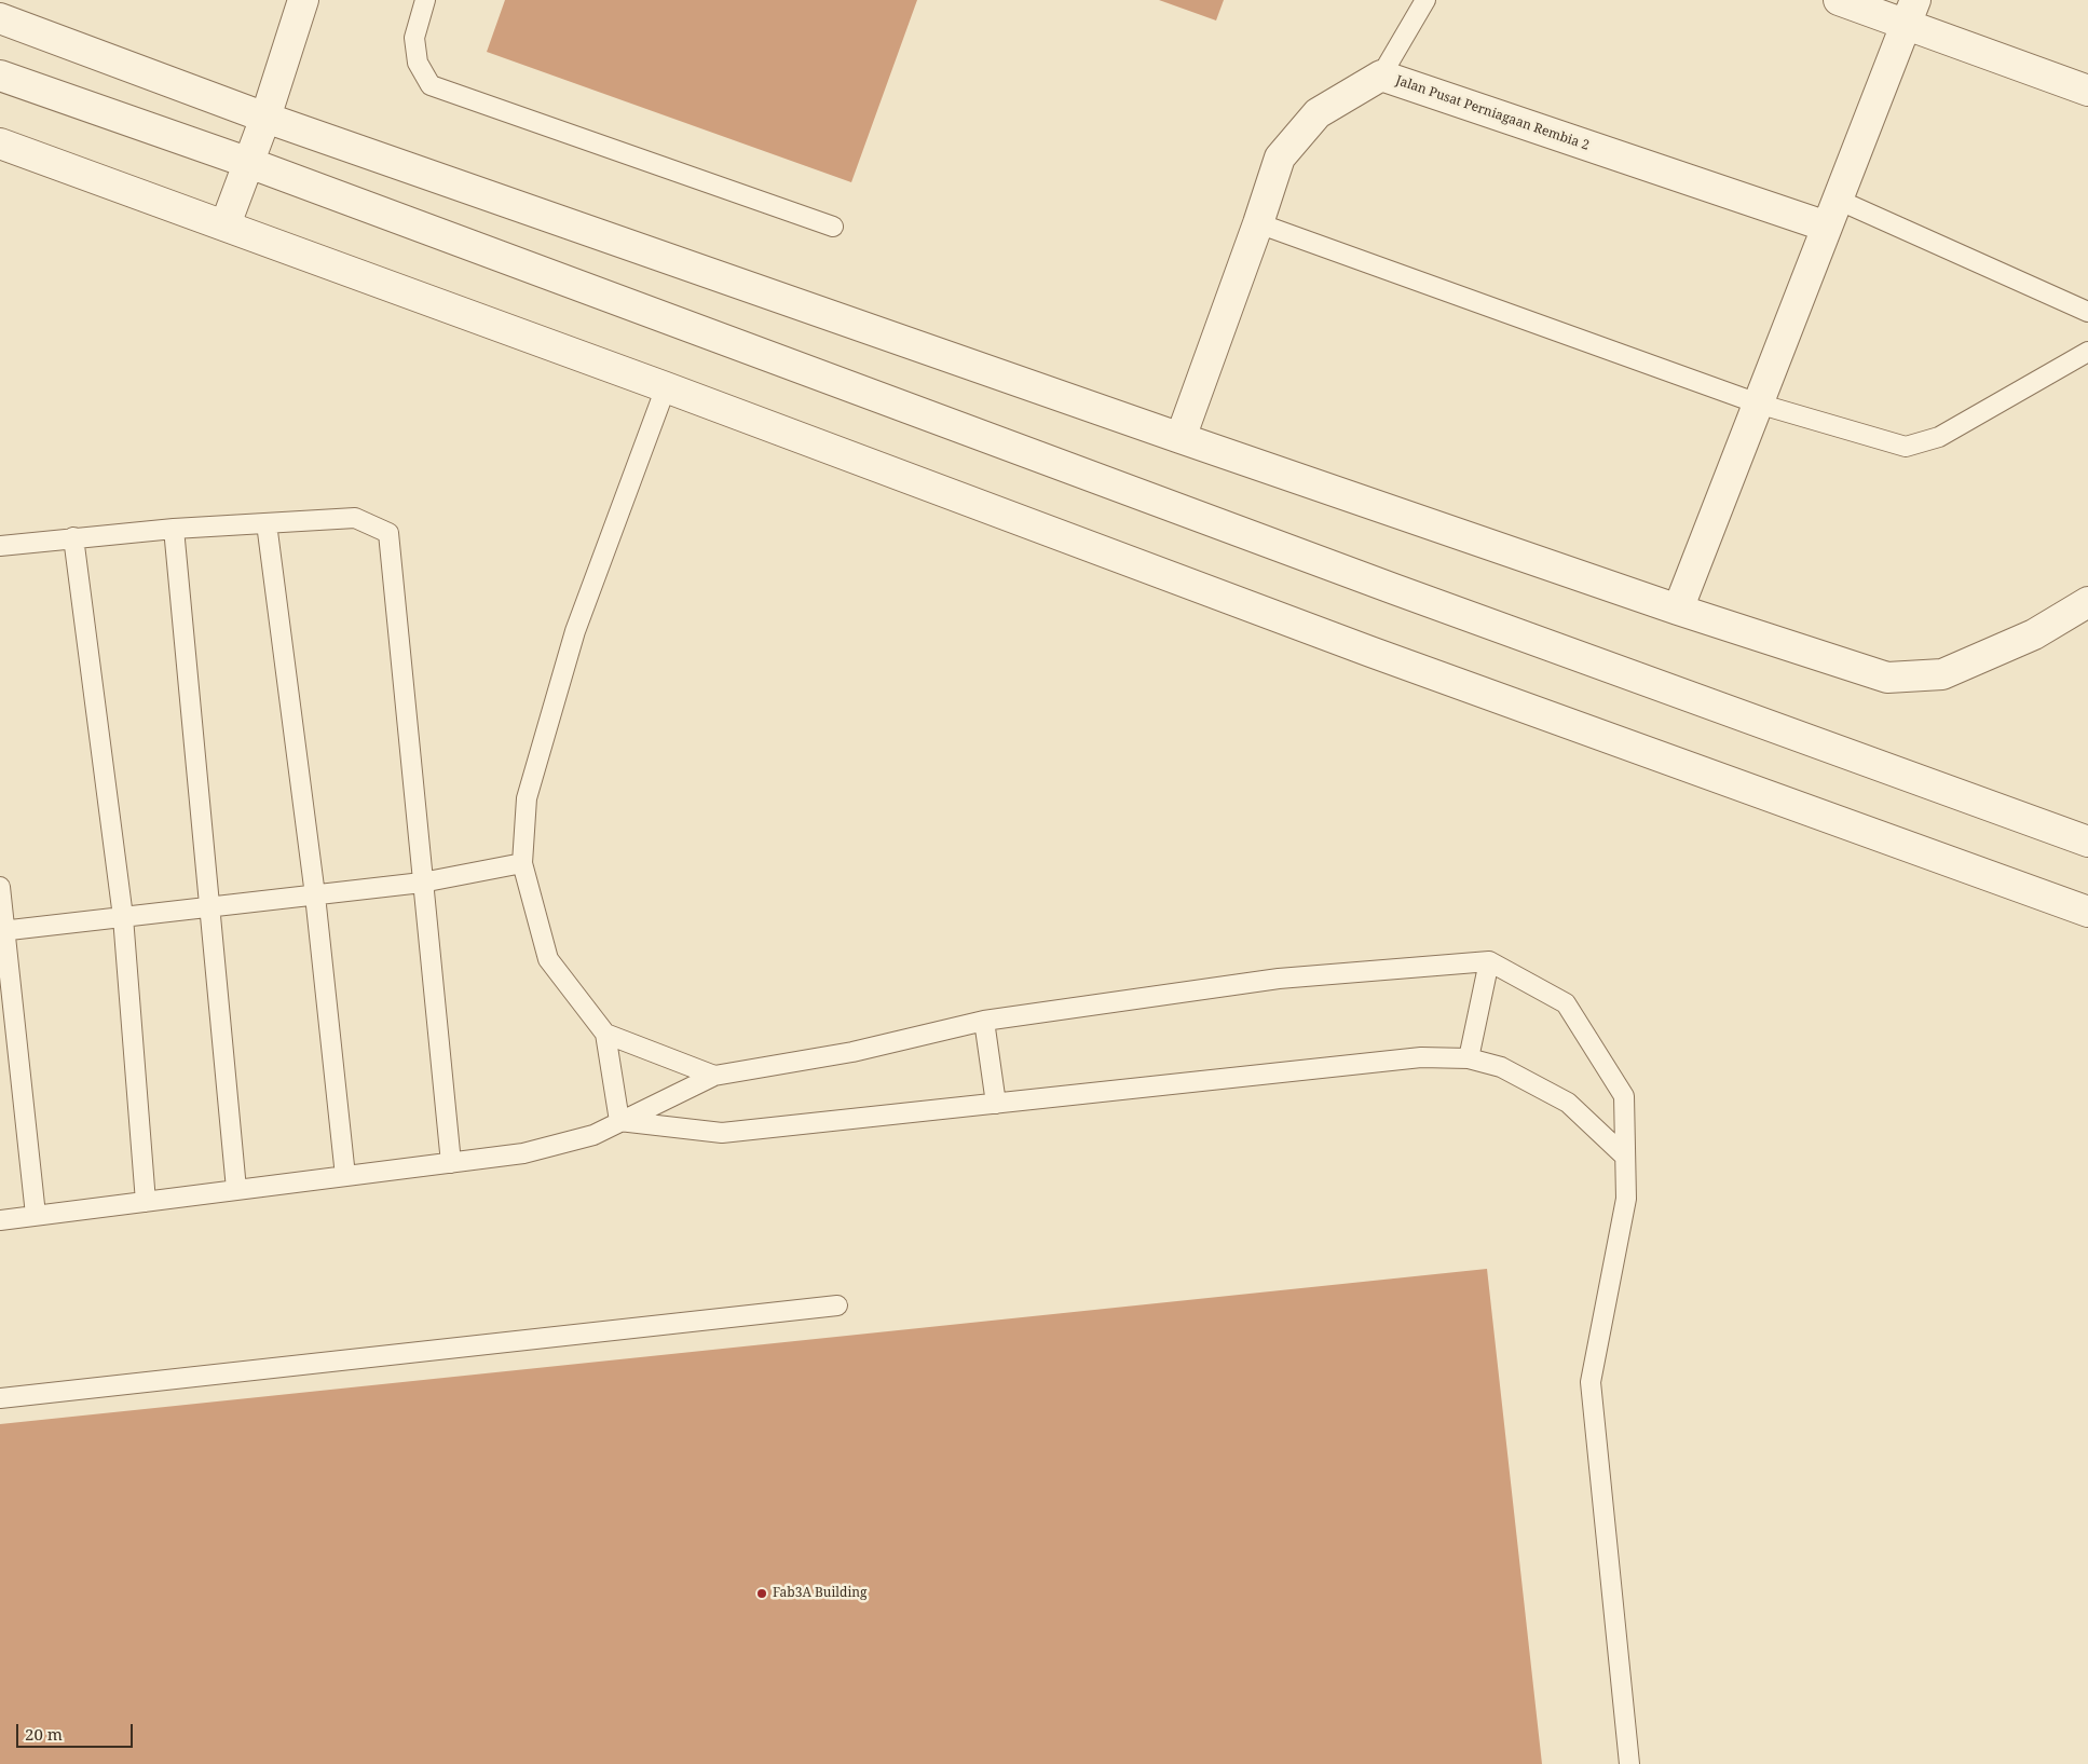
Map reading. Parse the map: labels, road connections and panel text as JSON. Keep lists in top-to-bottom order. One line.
{"streets":{"street":["Jalan Pusat Perniagaan Rembia 2"]},"places":["Fab3A Building"],"scale_bar":"20 m"}
